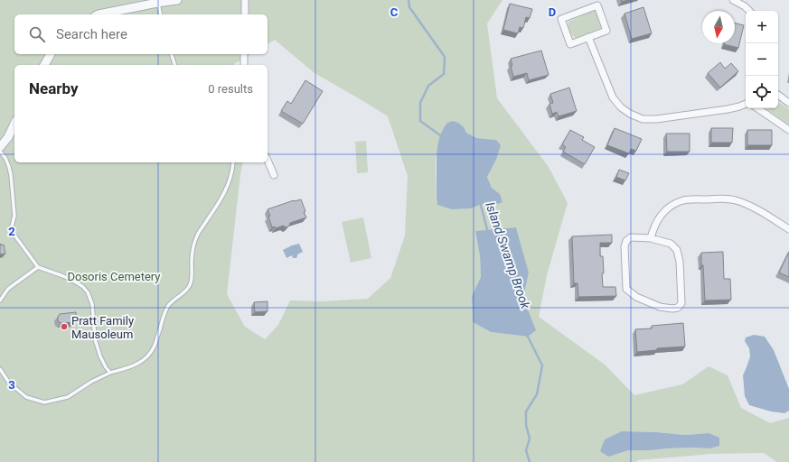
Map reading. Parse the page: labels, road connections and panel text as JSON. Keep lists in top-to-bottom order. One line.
{"water":["Island Swamp Brook"],"parks":["Dosoris Cemetery"],"places":["Pratt Family Mausoleum"],"north":"bottom","page":{"map_buttons":["+","−"],"search":"Search here","heading":["Nearby","0 results"]},"grid":{"columns":["C","D"],"rows":["2","3"]}}
